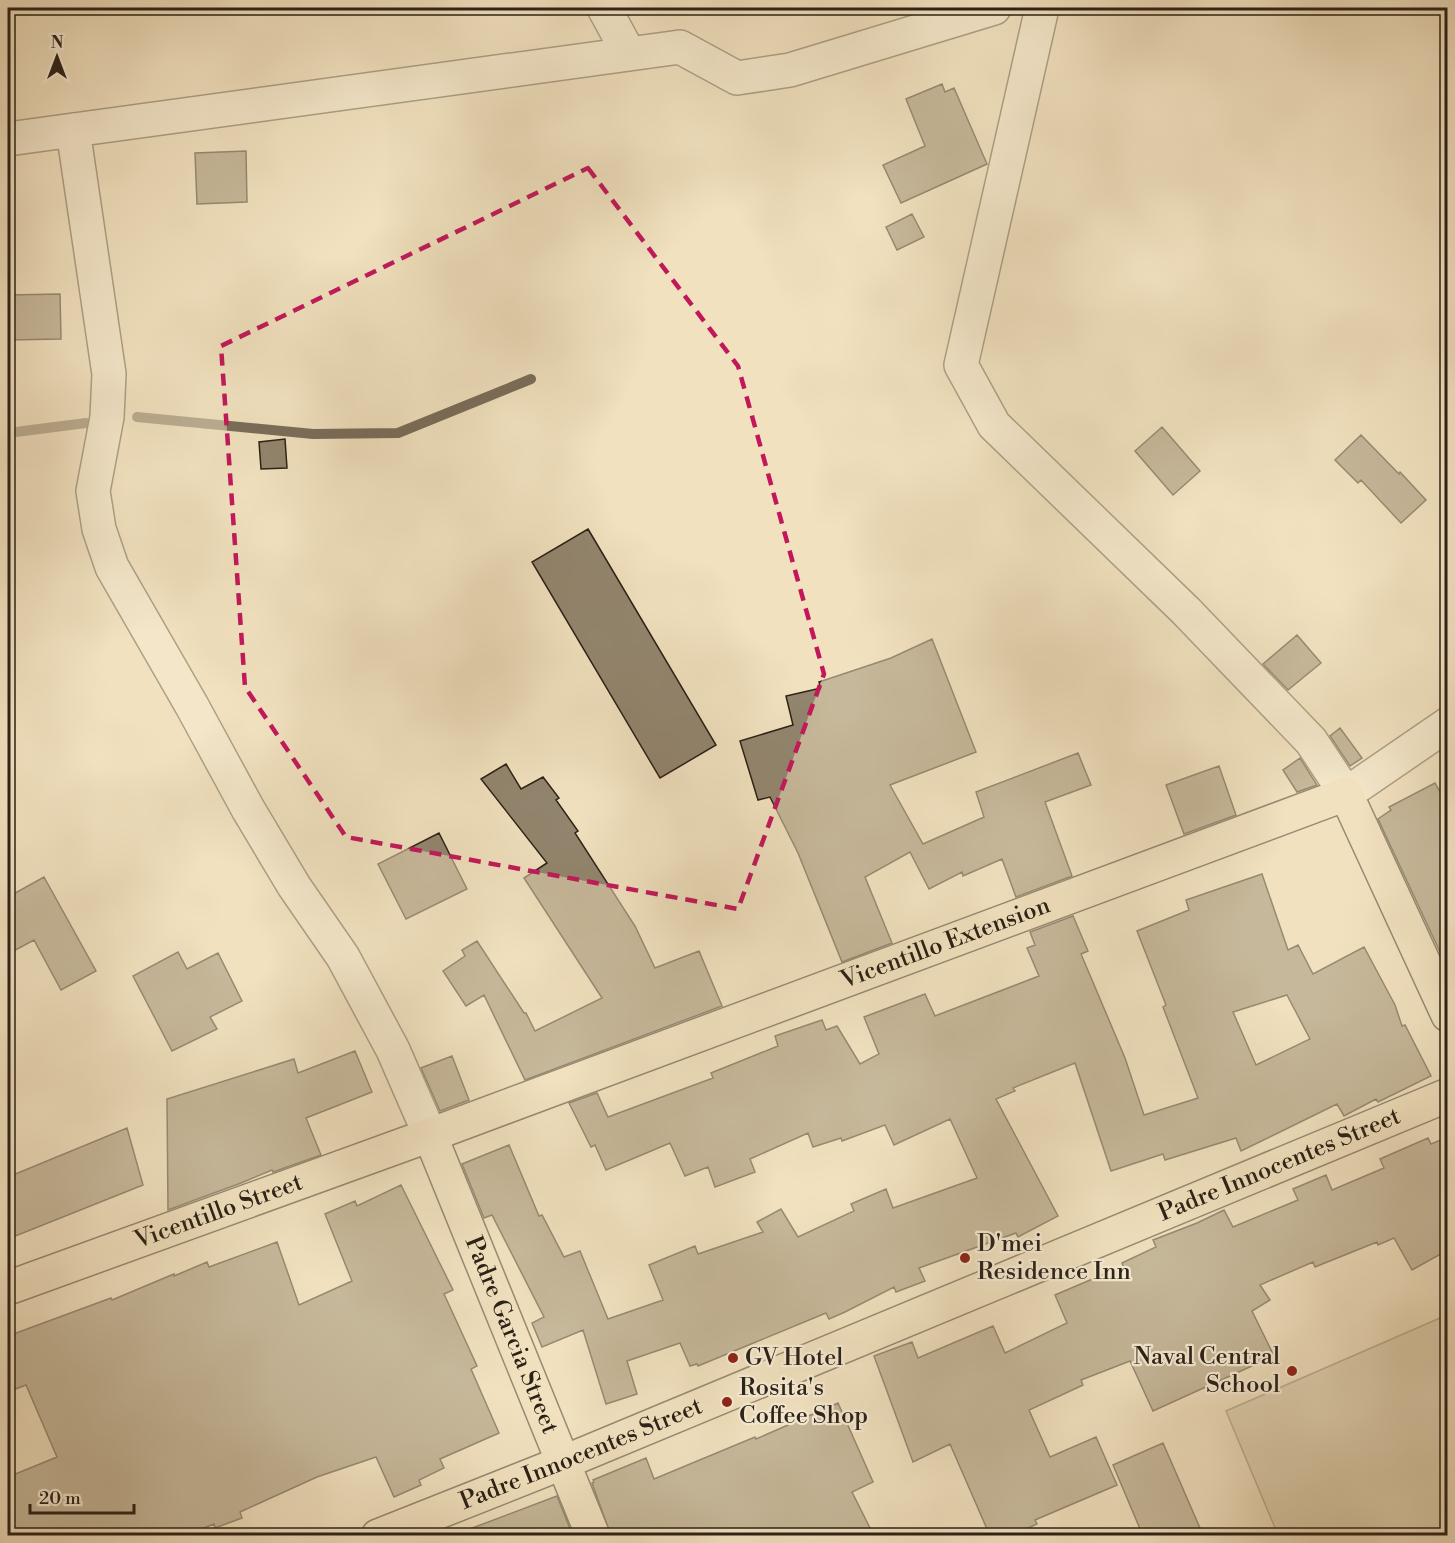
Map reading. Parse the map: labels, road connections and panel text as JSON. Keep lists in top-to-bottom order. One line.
{"streets":{"main road":["Vicentillo Extension","Padre Innocentes Street","Vicentillo Street","Padre Garcia Street"]},"crossings":[["Vicentillo Extension","Vicentillo Street"],["Vicentillo Extension","Padre Garcia Street"],["Padre Innocentes Street","Padre Garcia Street"],["Vicentillo Street","Padre Garcia Street"]],"places":["D'mei Residence Inn","GV Hotel","Naval Central School","Rosita's Coffee Shop"],"scale_bar":"20 m","north":"top"}
